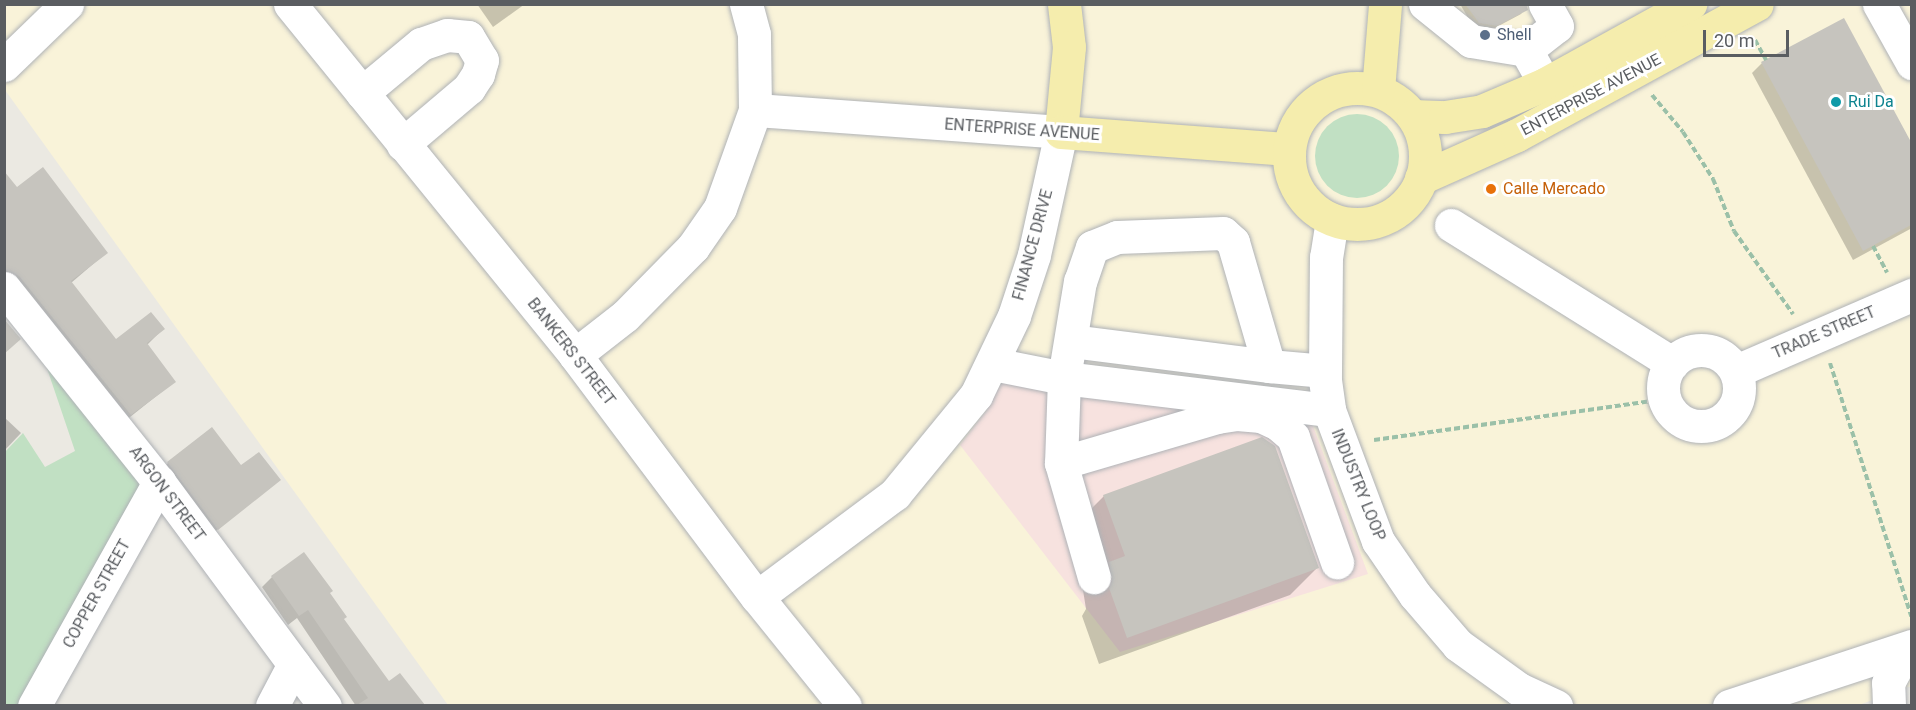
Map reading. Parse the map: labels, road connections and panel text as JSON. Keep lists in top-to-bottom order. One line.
{"streets":{"main road":["ENTERPRISE AVENUE","FINANCE DRIVE"],"street":["TRADE STREET","BANKERS STREET","INDUSTRY LOOP","ARGON STREET","COPPER STREET"]},"crossings":[["ENTERPRISE AVENUE","FINANCE DRIVE"],["ENTERPRISE AVENUE","INDUSTRY LOOP"],["FINANCE DRIVE","BANKERS STREET"],["ARGON STREET","COPPER STREET"]],"places":["Shell","Rui Da","Calle Mercado"],"scale_bar":"20 m"}
